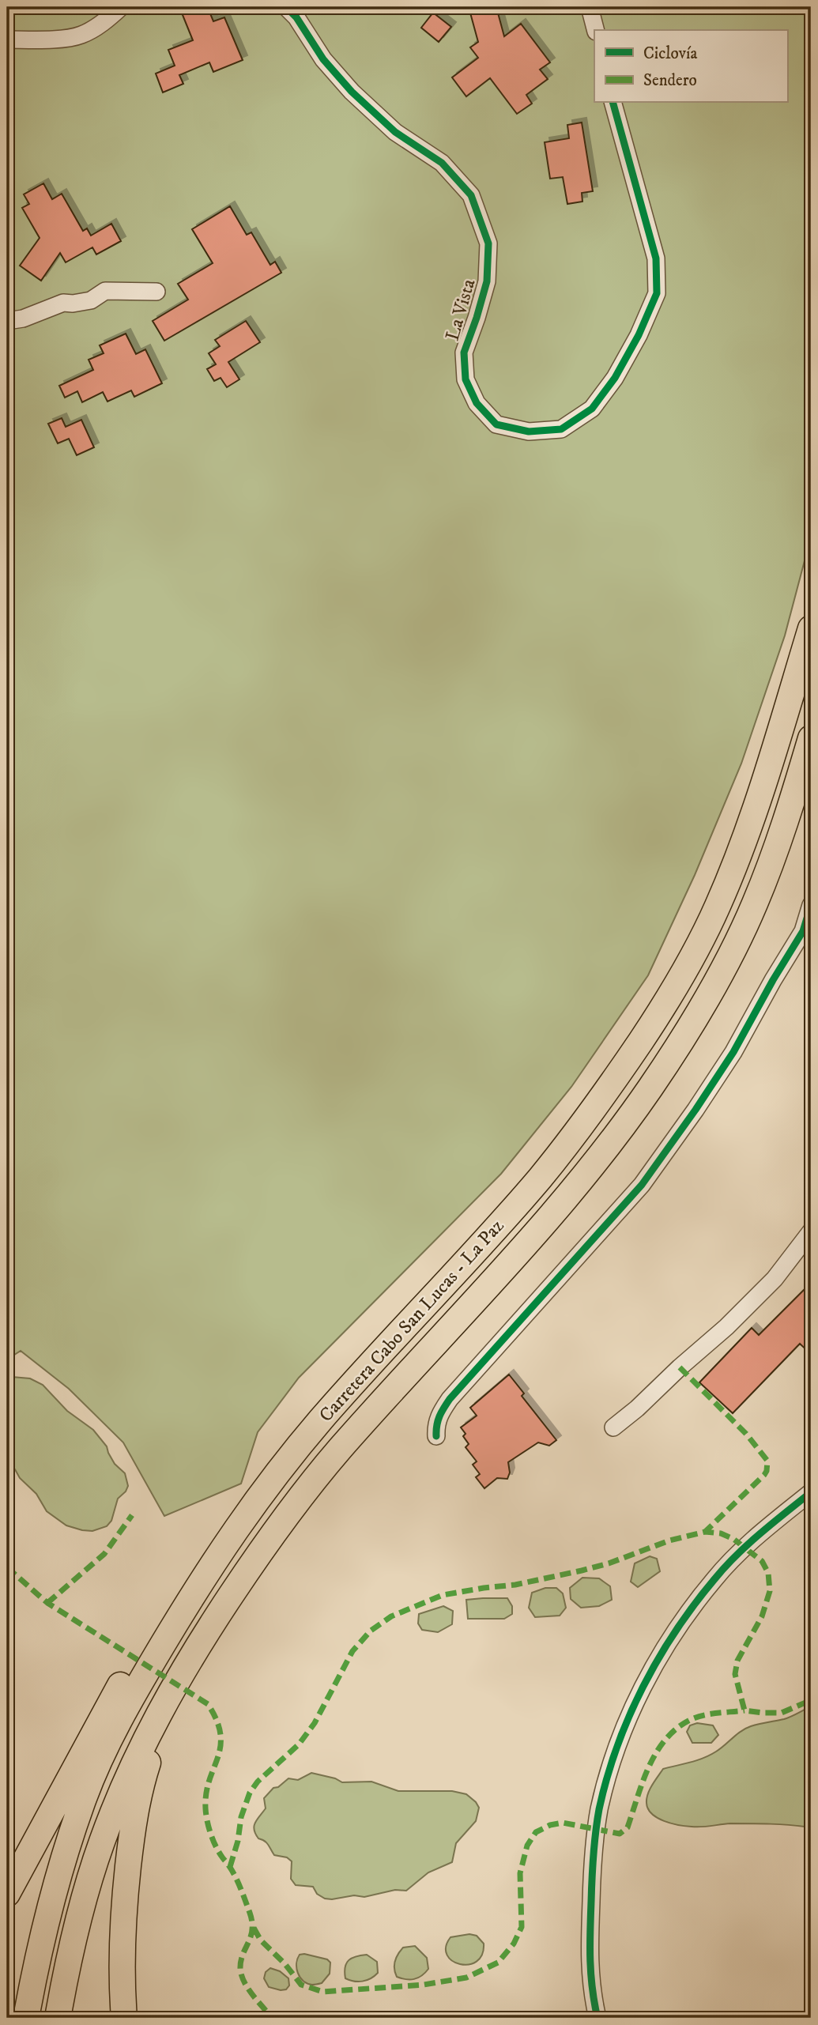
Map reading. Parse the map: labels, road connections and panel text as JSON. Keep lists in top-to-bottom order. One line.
{"streets":{"highway":["Carretera Cabo San Lucas - La Paz"],"street":["La Vista"]},"legend":["Ciclovía","Sendero"]}
